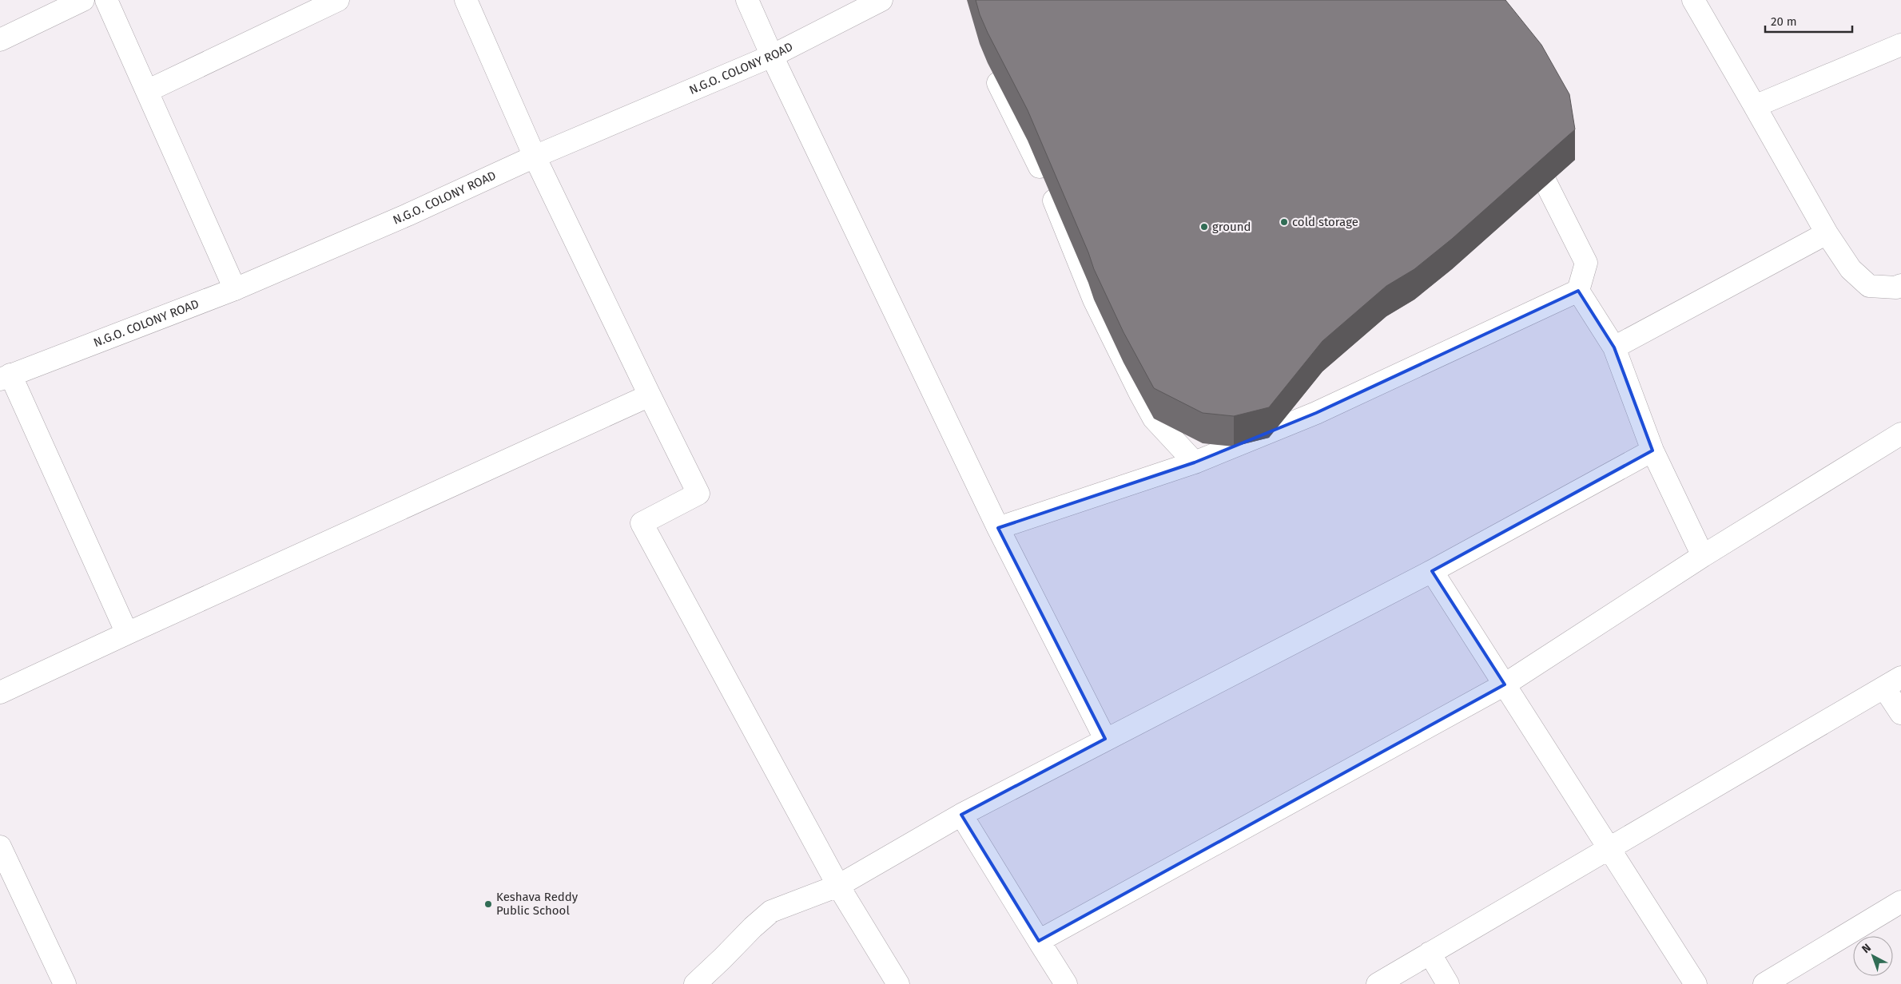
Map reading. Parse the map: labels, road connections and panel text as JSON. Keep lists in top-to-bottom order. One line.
{"streets":{"street":["N.G.O. COLONY ROAD"]},"places":["cold storage","ground","Keshava Reddy Public School"],"scale_bar":"20 m","north":"top left"}
